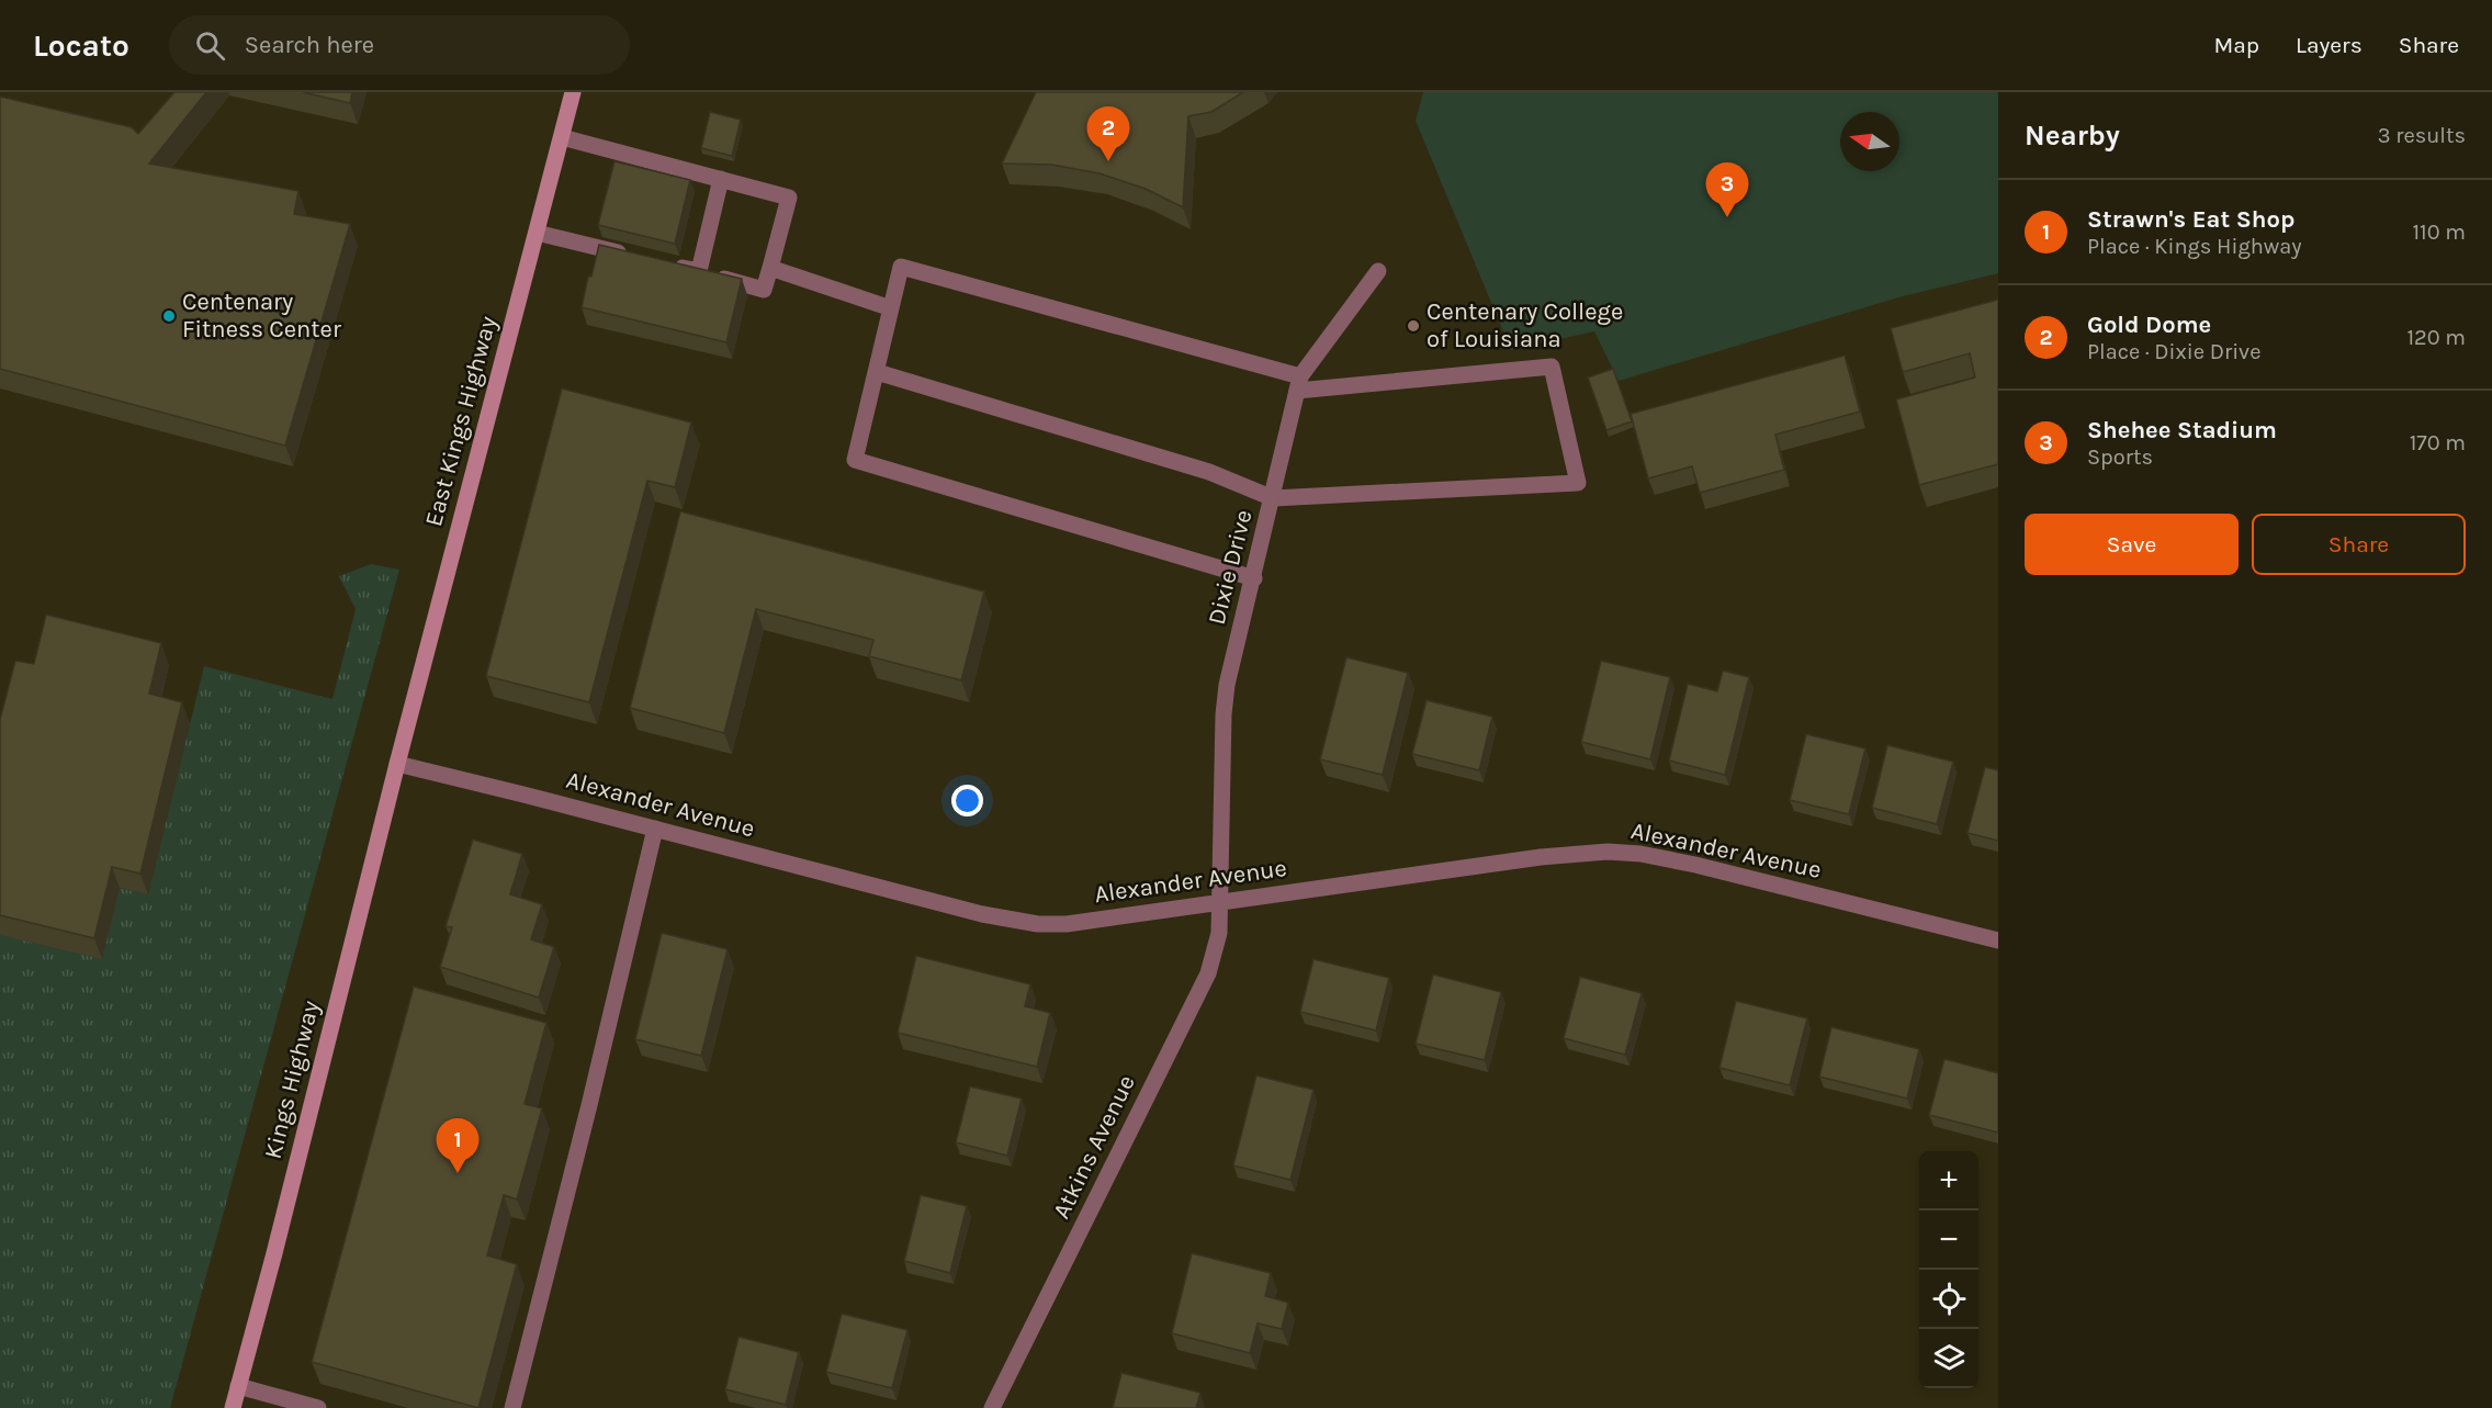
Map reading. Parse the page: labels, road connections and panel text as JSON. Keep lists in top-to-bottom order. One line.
{"streets":{"main road":["East Kings Highway","Kings Highway"],"street":["Dixie Drive","Alexander Avenue","Atkins Avenue"]},"crossings":[["East Kings Highway","Alexander Avenue"],["East Kings Highway","Kings Highway"],["Dixie Drive","Alexander Avenue"],["Dixie Drive","Atkins Avenue"],["Alexander Avenue","Kings Highway"],["Alexander Avenue","Atkins Avenue"]],"places":["Centenary Fitness Center","Centenary College of Louisiana"],"north":"left","page":{"header":"Locato","search":"Search here","nav":["Map","Layers","Share"],"heading":["Nearby","3 results"],"pins":["2","3","1"],"list":[{"mark":"1","name":"Strawn's Eat Shop","note":"Place · Kings Highway","value":"110 m"},{"mark":"2","name":"Gold Dome","note":"Place · Dixie Drive","value":"120 m"},{"mark":"3","name":"Shehee Stadium","note":"Sports","value":"170 m"}],"buttons":["Save","Share"],"map_buttons":["+","−"]}}
